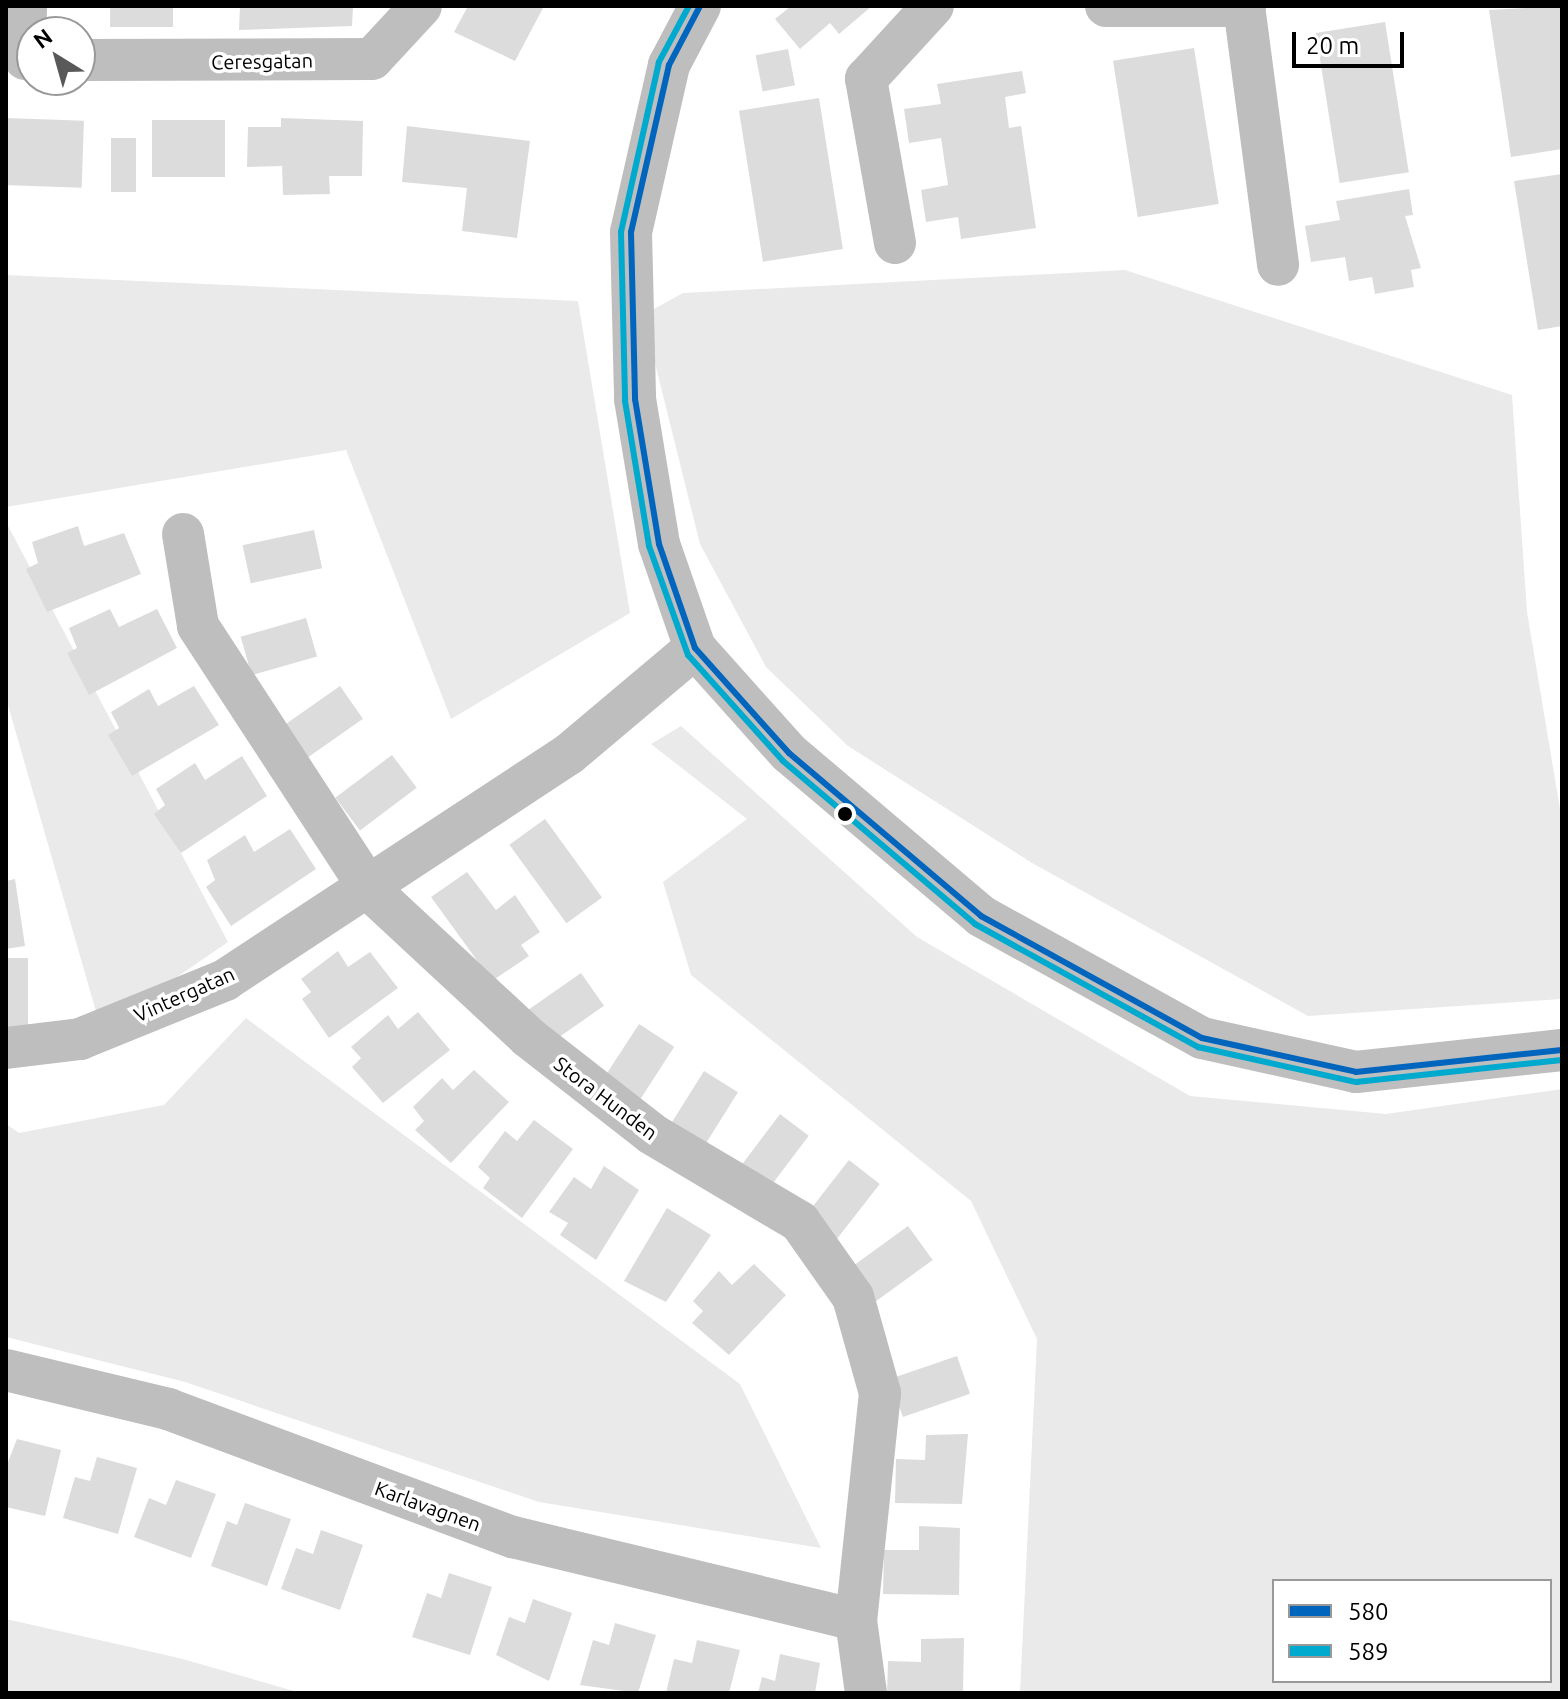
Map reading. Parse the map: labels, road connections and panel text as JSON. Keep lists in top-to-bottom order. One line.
{"streets":{"street":["Ceresgatan","Vintergatan","Stora Hunden","Karlavagnen"]},"crossings":[["Vintergatan","Stora Hunden"],["Stora Hunden","Karlavagnen"]],"lines":["transit line 580","transit line 589"],"legend":["580","589"],"scale_bar":"20 m","north":"top left"}
